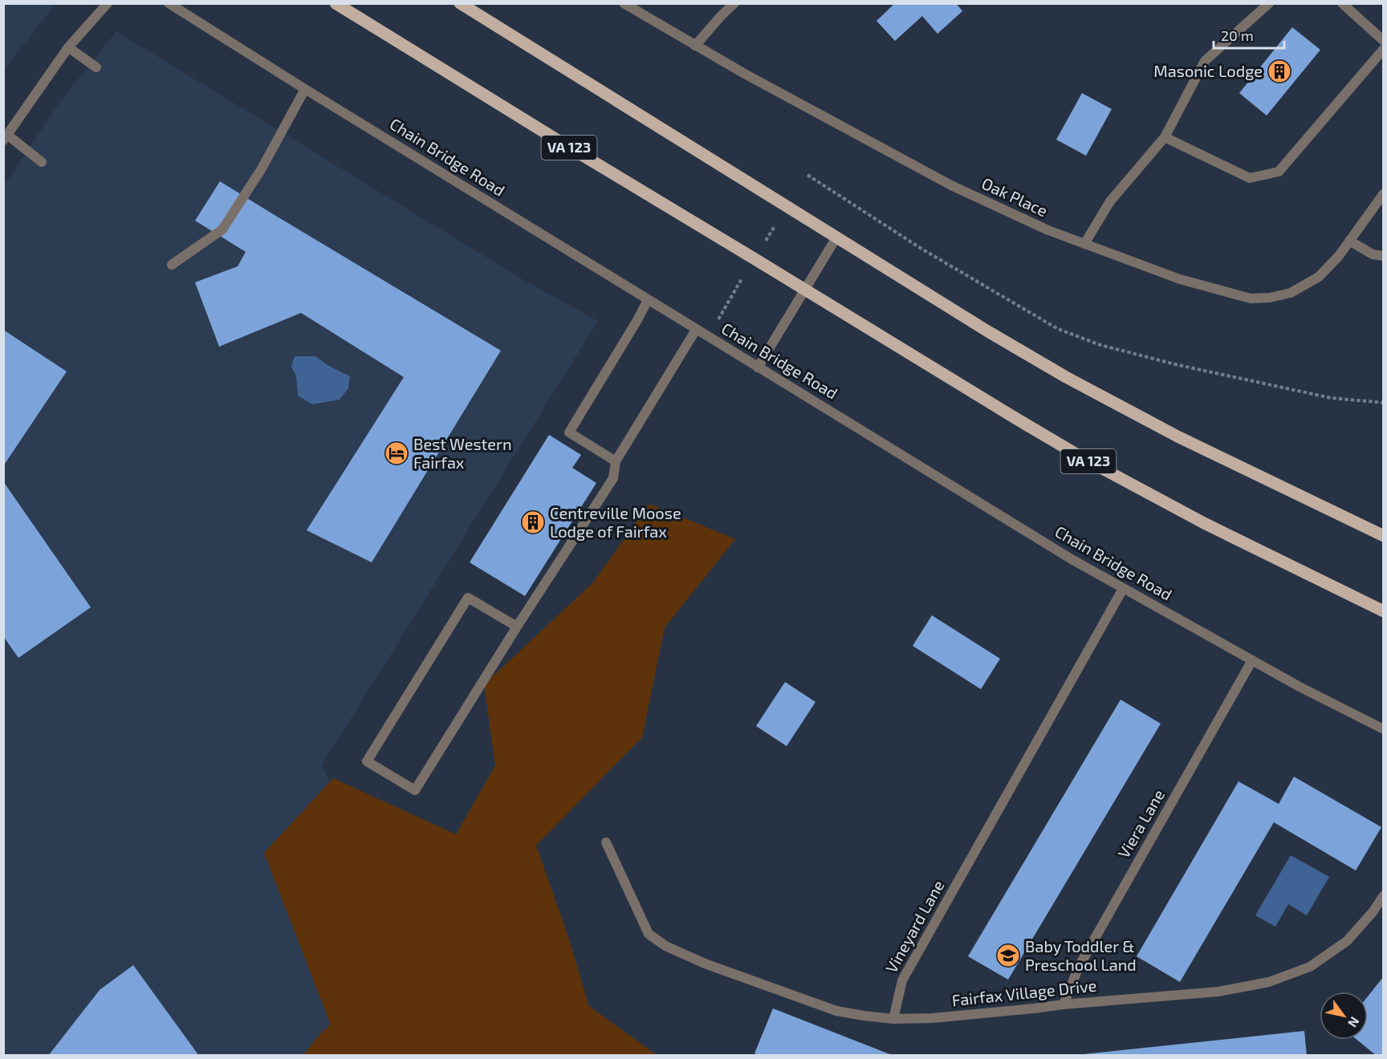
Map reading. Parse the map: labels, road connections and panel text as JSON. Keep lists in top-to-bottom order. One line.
{"streets":{"main road":["VA 123"],"street":["Chain Bridge Road","Oak Place","Viera Lane","Vineyard Lane","Fairfax Village Drive"]},"crossings":[["Chain Bridge Road","Viera Lane"],["Chain Bridge Road","Vineyard Lane"],["Viera Lane","Fairfax Village Drive"],["Vineyard Lane","Fairfax Village Drive"]],"places":{"building":["Masonic Lodge","Centreville Moose Lodge of Fairfax"],"hotel":["Best Western Fairfax"],"school or university":["Baby Toddler & Preschool Land"]},"scale_bar":"20 m","north":"bottom right"}
